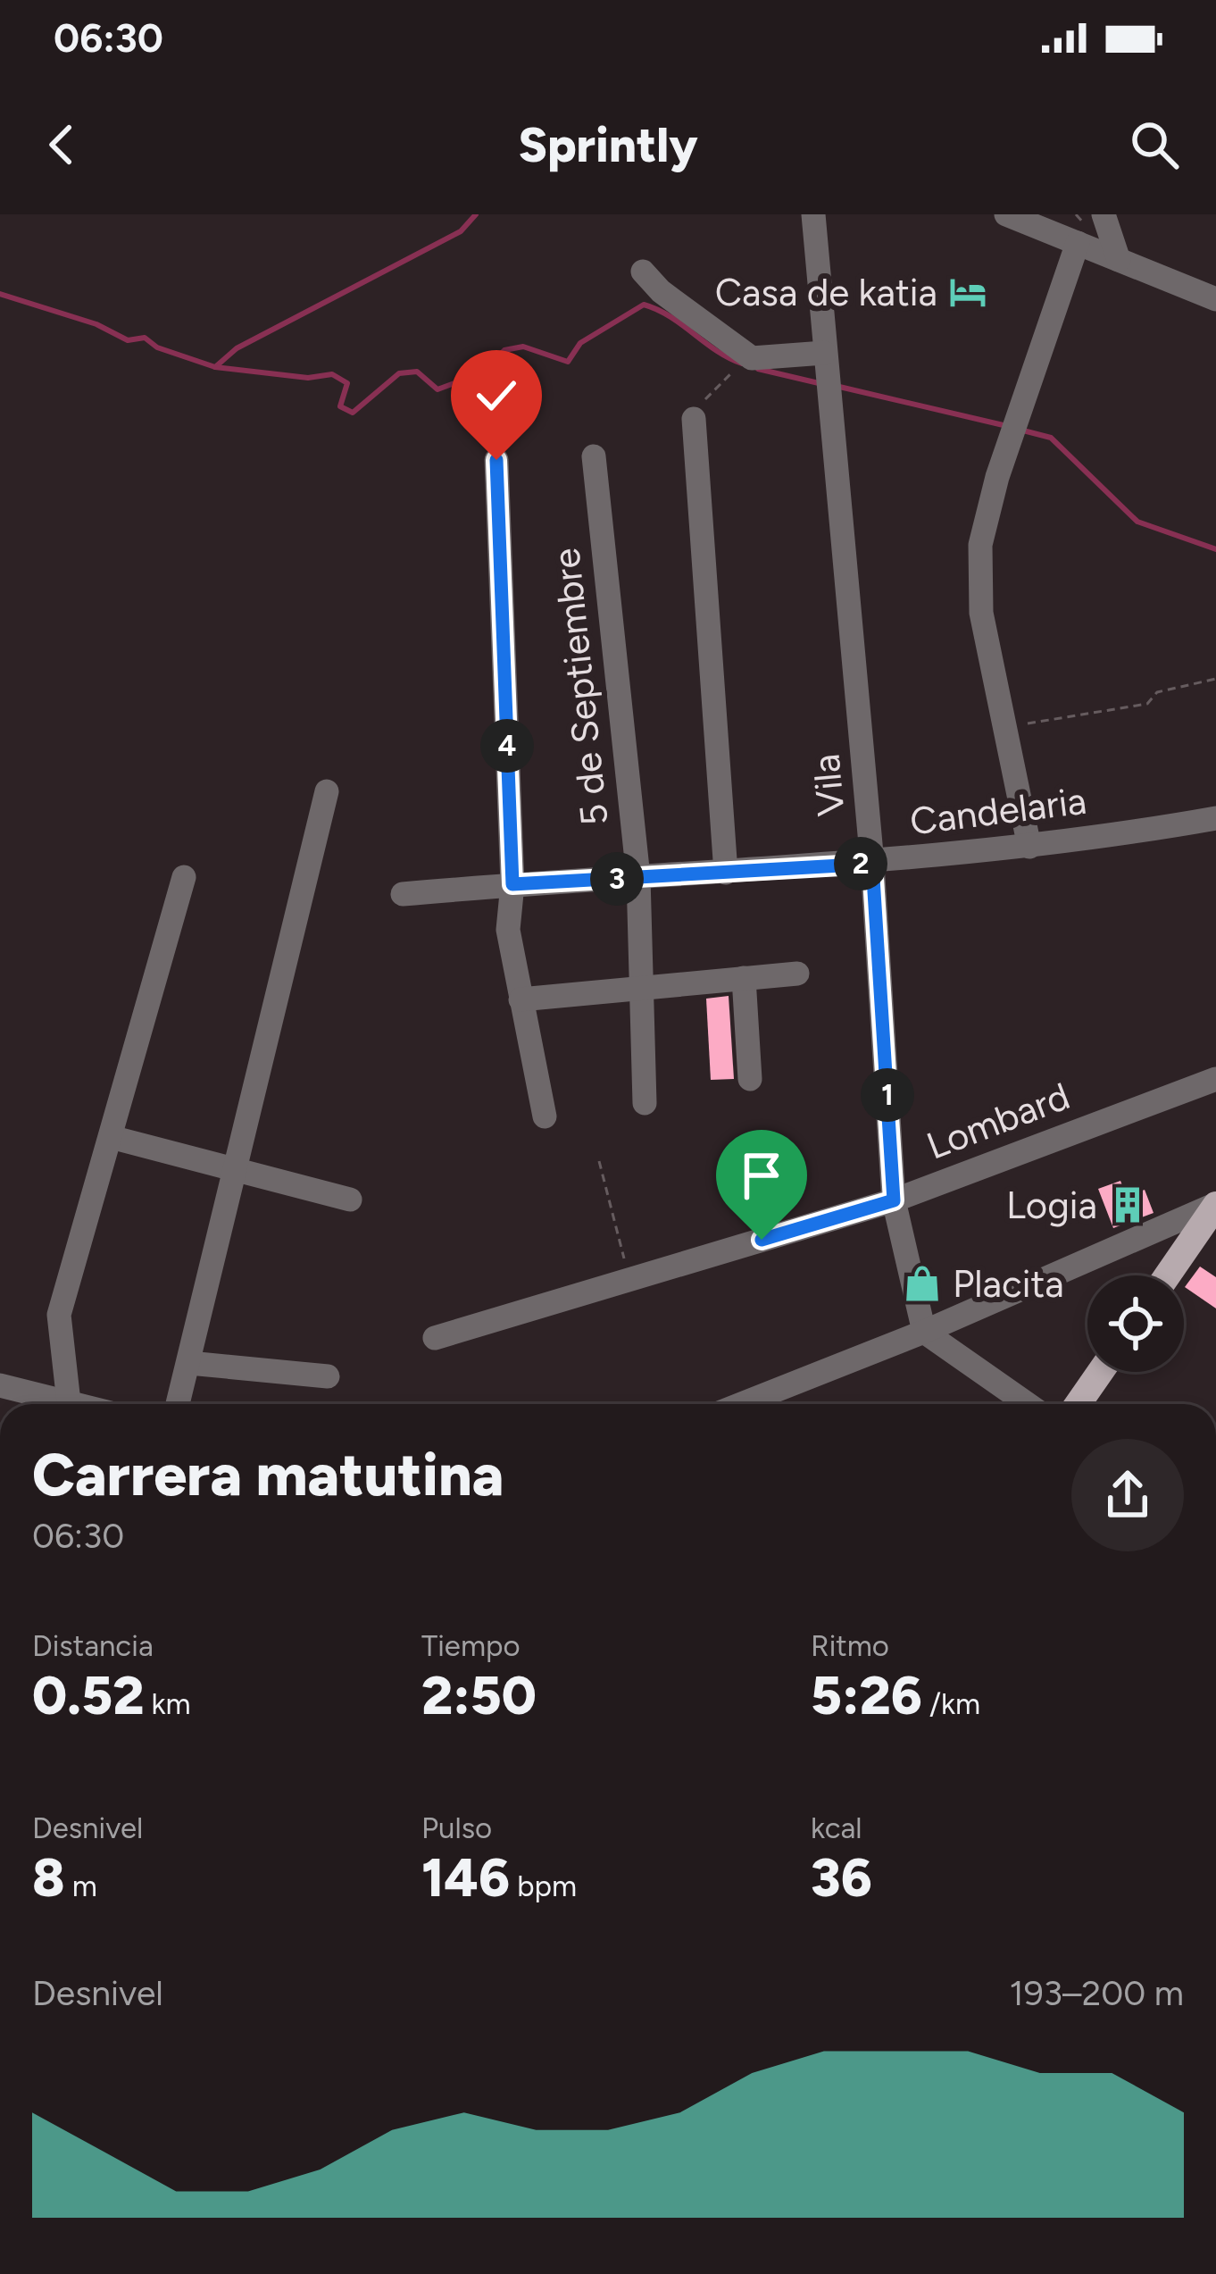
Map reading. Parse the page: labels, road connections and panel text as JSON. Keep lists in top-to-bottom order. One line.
{"streets":{"street":["5 de Septiembre","Vila","Candelaria","Lombard"]},"crossings":[["5 de Septiembre","Candelaria"],["Vila","Candelaria"],["Vila","Lombard"]],"places":{"hotel":["Casa de katia"],"building":["Logia"],"shop":["Placita"]},"page":{"status":"06:30","header":"Sprintly","pins":["4","2","3","1"],"heading":["Carrera matutina","06:30"],"stats":[["Distancia","0.52 km"],["Tiempo","2:50"],["Ritmo","5:26 /km"],["Desnivel","8 m"],["Pulso","146 bpm"],["kcal","36"]],"chart":["Desnivel","193–200 m"]}}
